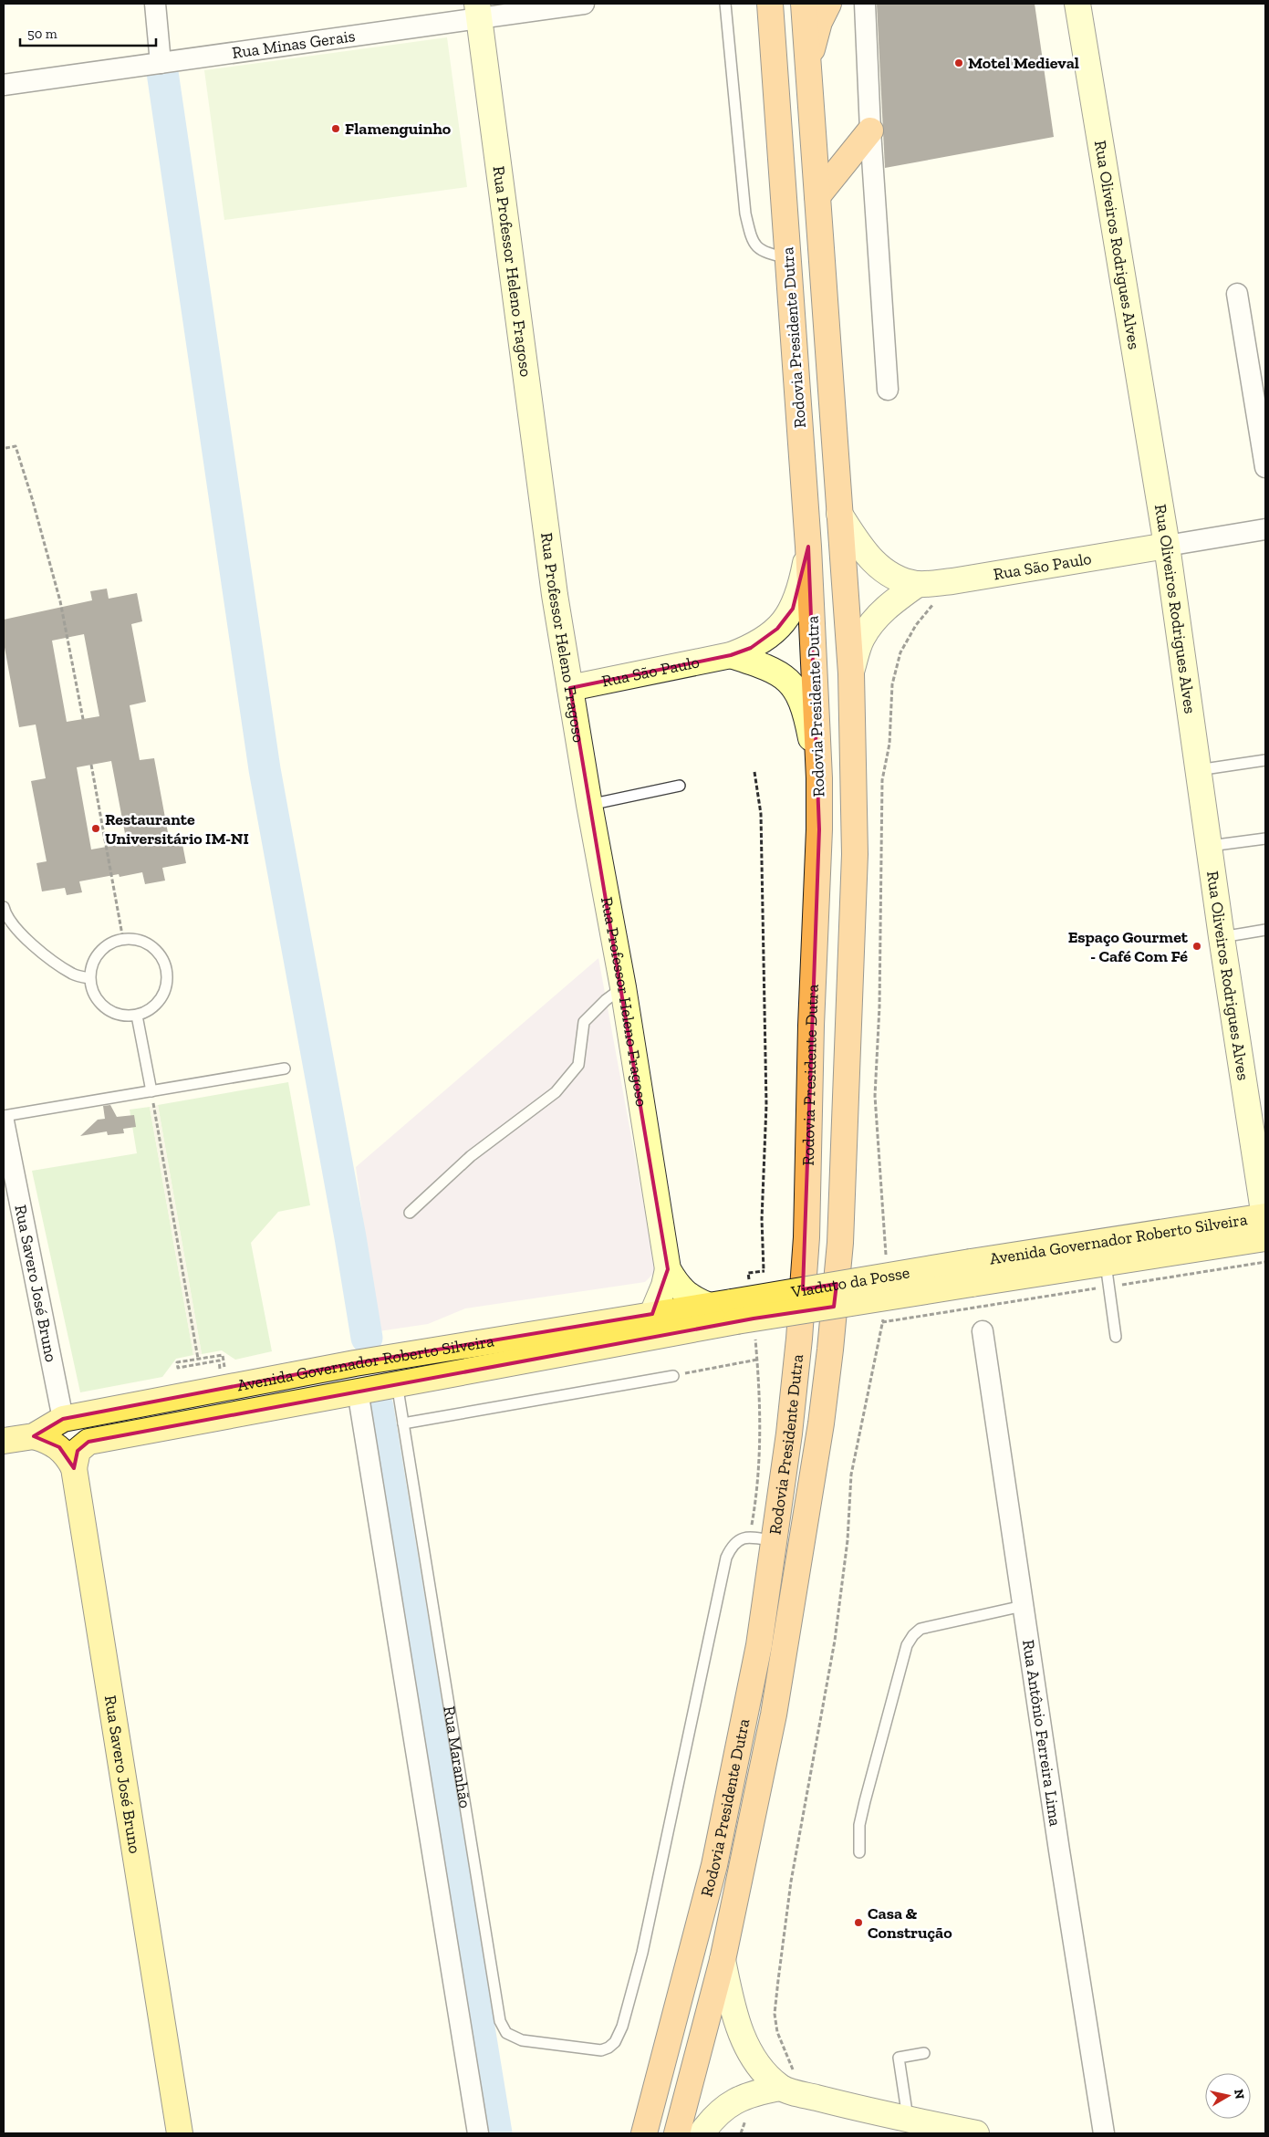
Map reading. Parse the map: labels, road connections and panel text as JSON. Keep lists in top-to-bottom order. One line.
{"streets":{"highway":["Rodovia Presidente Dutra"],"main road":["Rua Oliveiros Rodrigues Alves","Rua Professor Heleno Fragoso","Rua São Paulo","Avenida Governador Roberto Silveira","Viaduto da Posse","Rua Savero José Bruno"],"street":["Rua Minas Gerais","Rua Antônio Ferreira Lima"],"lane":["Rua Maranhão"]},"crossings":[["Rua Minas Gerais","Rua Professor Heleno Fragoso"],["Rua Oliveiros Rodrigues Alves","Rua São Paulo"],["Rua Oliveiros Rodrigues Alves","Avenida Governador Roberto Silveira"],["Rua Professor Heleno Fragoso","Rua São Paulo"],["Rua Professor Heleno Fragoso","Avenida Governador Roberto Silveira"],["Rodovia Presidente Dutra","Rua São Paulo"],["Avenida Governador Roberto Silveira","Viaduto da Posse"],["Avenida Governador Roberto Silveira","Rua Savero José Bruno"],["Avenida Governador Roberto Silveira","Rua Maranhão"]],"places":["Motel Medieval","Flamenguinho","Restaurante Universitário IM-NI","Espaço Gourmet - Café Com Fé","Casa & Construção"],"scale_bar":"50 m","north":"right"}
